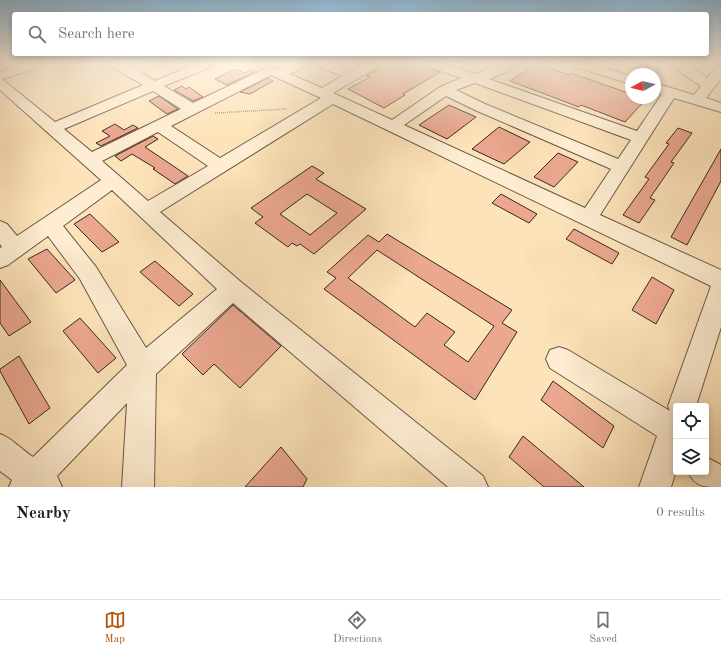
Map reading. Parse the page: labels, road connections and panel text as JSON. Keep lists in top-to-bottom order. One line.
{"north":"left","page":{"search":"Search here","heading":["Nearby","0 results"],"nav":["Map","Directions","Saved"]}}
